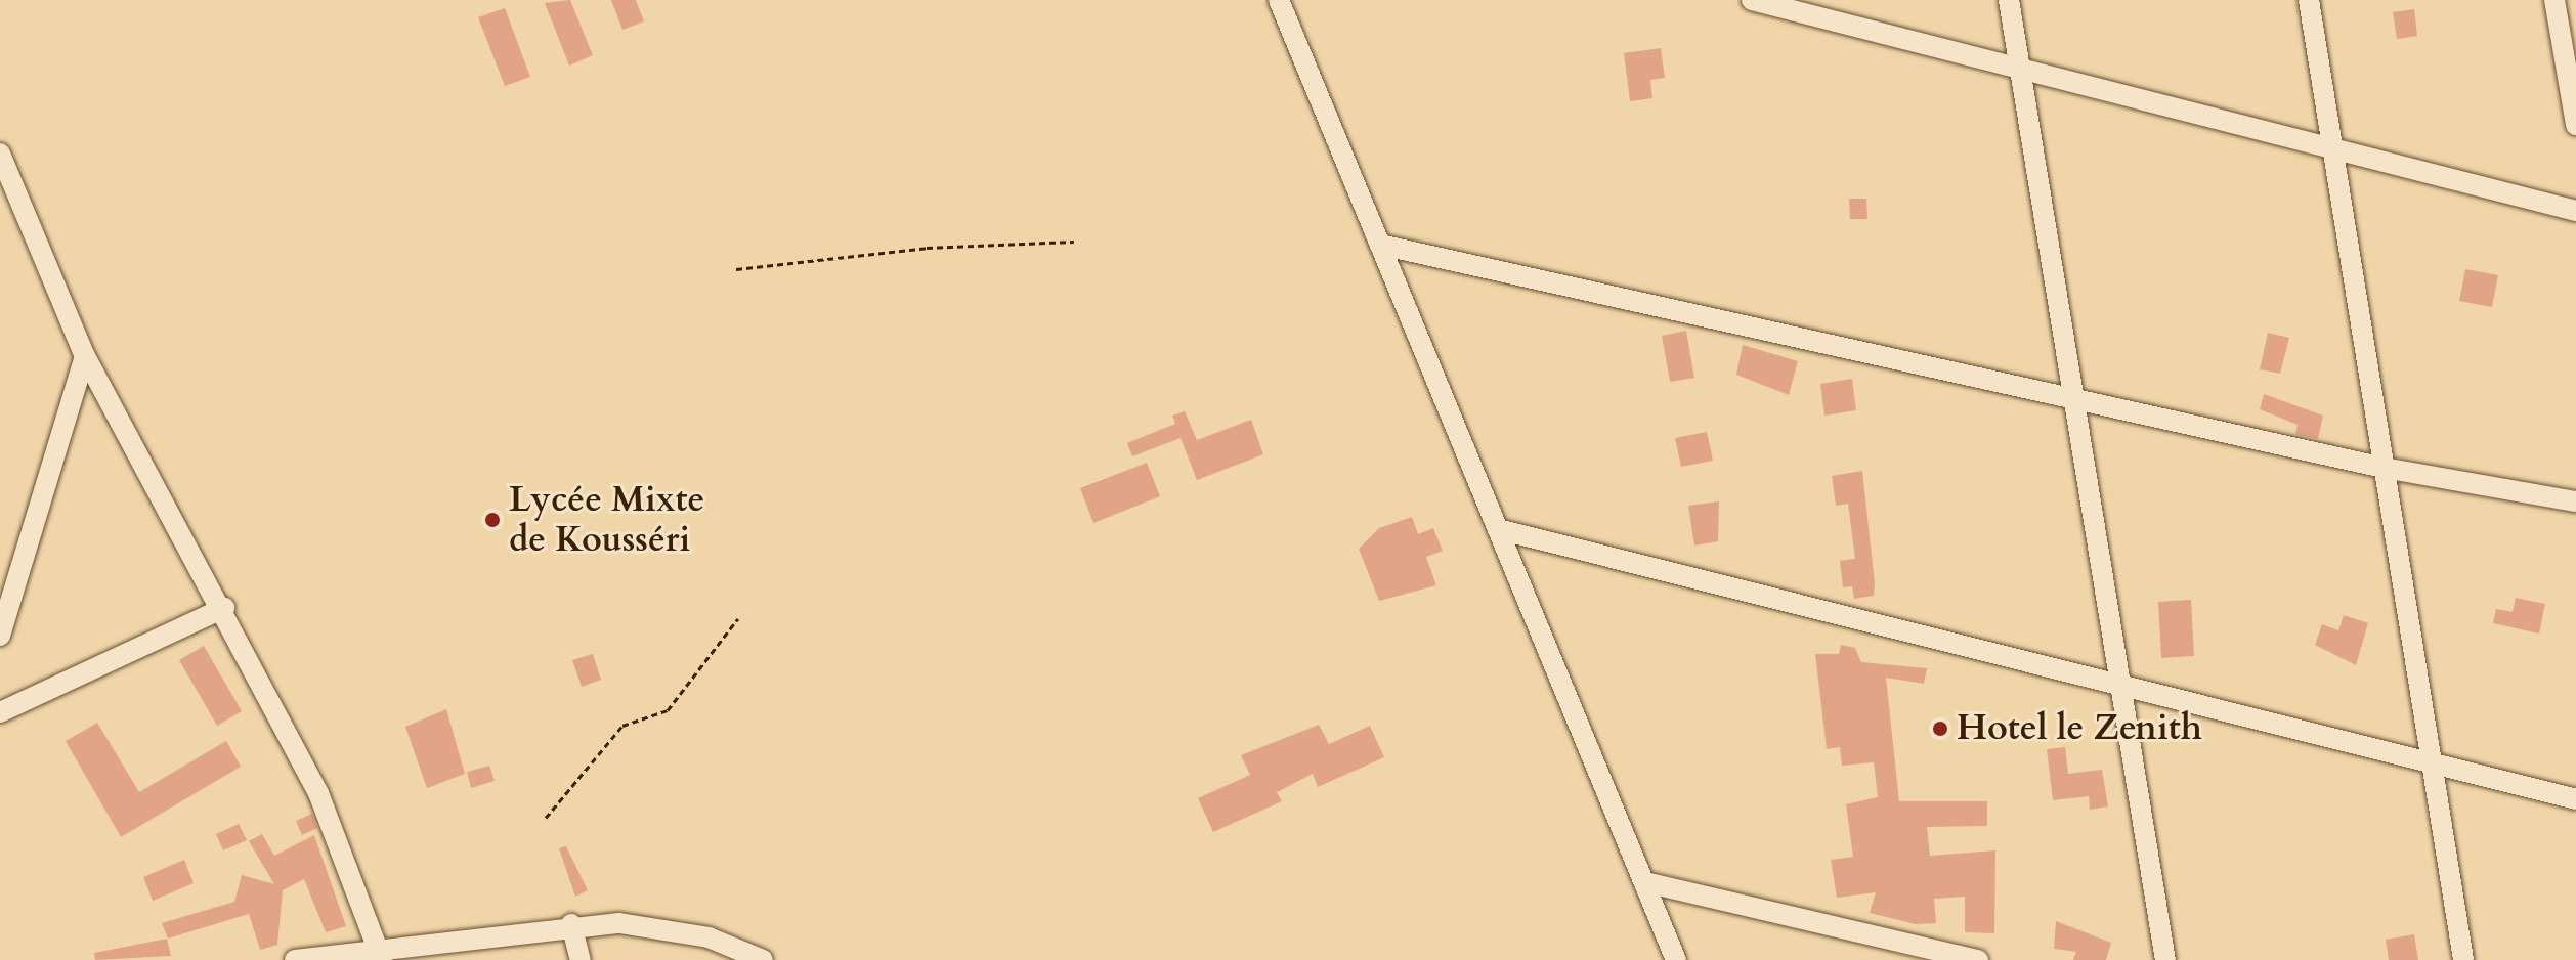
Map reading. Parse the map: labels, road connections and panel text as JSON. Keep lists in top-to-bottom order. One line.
{"places":["Lycée Mixte de Kousséri","Hotel le Zenith"]}
